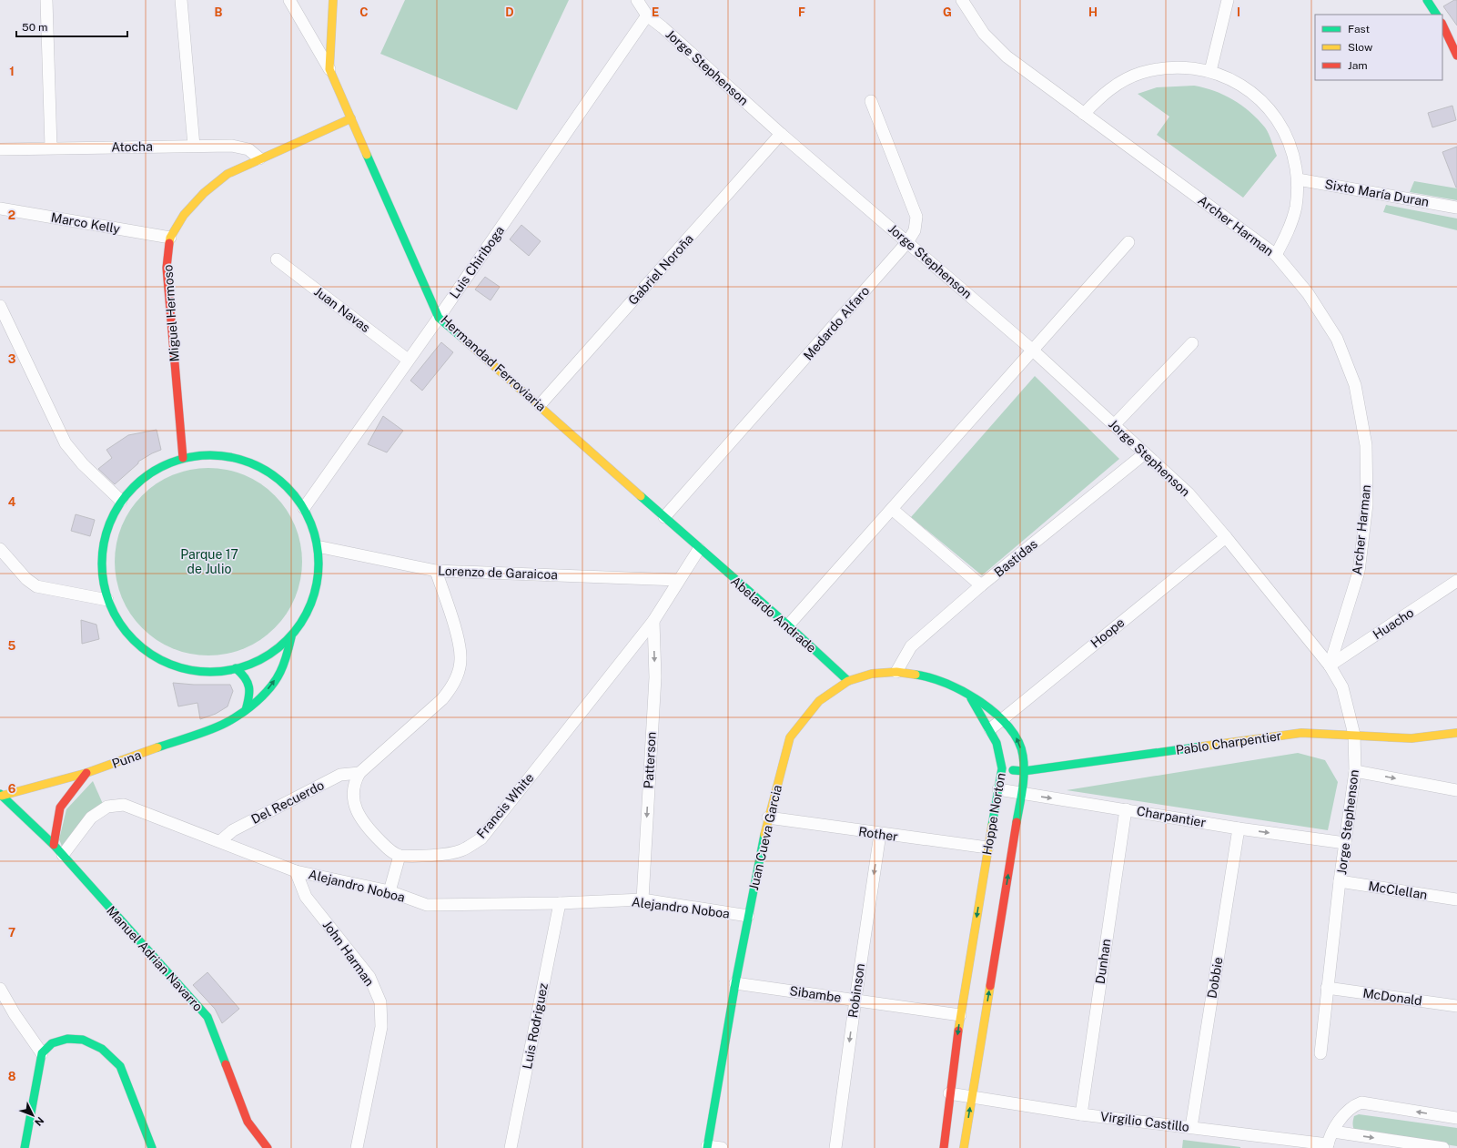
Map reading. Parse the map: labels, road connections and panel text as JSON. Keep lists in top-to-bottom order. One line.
{"streets":{"street":["Jorge Stephenson","Atocha","Sixto María Duran","Marco Kelly","Archer Harman","Luis Chiriboga","Gabriel Noroña","Juan Navas","Miguel Hermoso","Medardo Alfaro","Hermandad Ferroviaria","Bastidas","Lorenzo de Garaicoa","Abelardo Andrade","Huacho","Hoope","Pablo Charpentier","Puna","Patterson","Del Recuerdo","Francis White","Hoppe Norton","Charpantier","Rother","Juan Cueva Garcia","Alejandro Noboa","McClellan","John Harman","Manuel Adrian Navarro","Dunhan","Dobbie","Robinson","Sibambe","McDonald","Luis Rodriguez","Virgilio Castillo"]},"crossings":[["Jorge Stephenson","Archer Harman"],["Jorge Stephenson","Luis Chiriboga"],["Jorge Stephenson","Gabriel Noroña"],["Jorge Stephenson","Medardo Alfaro"],["Jorge Stephenson","Bastidas"],["Jorge Stephenson","Huacho"],["Jorge Stephenson","Hoope"],["Jorge Stephenson","Pablo Charpentier"],["Jorge Stephenson","Charpantier"],["Jorge Stephenson","McClellan"],["Jorge Stephenson","McDonald"],["Atocha","Miguel Hermoso"],["Marco Kelly","Miguel Hermoso"],["Archer Harman","Huacho"],["Luis Chiriboga","Juan Navas"],["Luis Chiriboga","Hermandad Ferroviaria"],["Gabriel Noroña","Hermandad Ferroviaria"],["Miguel Hermoso","Hermandad Ferroviaria"],["Medardo Alfaro","Hermandad Ferroviaria"],["Hermandad Ferroviaria","Abelardo Andrade"],["Hermandad Ferroviaria","Francis White"],["Bastidas","Juan Cueva Garcia"],["Lorenzo de Garaicoa","Francis White"],["Abelardo Andrade","Francis White"],["Abelardo Andrade","Juan Cueva Garcia"],["Hoope","Hoppe Norton"],["Pablo Charpentier","Hoppe Norton"],["Puna","Manuel Adrian Navarro"],["Patterson","Francis White"],["Patterson","Alejandro Noboa"],["Del Recuerdo","Alejandro Noboa"],["Hoppe Norton","Charpantier"],["Hoppe Norton","Rother"],["Hoppe Norton","Juan Cueva Garcia"],["Hoppe Norton","Sibambe"],["Hoppe Norton","Virgilio Castillo"],["Charpantier","Dunhan"],["Charpantier","Dobbie"],["Rother","Juan Cueva Garcia"],["Rother","Robinson"],["Juan Cueva Garcia","Alejandro Noboa"],["Juan Cueva Garcia","Sibambe"],["Alejandro Noboa","John Harman"],["Alejandro Noboa","Manuel Adrian Navarro"],["Alejandro Noboa","Luis Rodriguez"],["Dunhan","Virgilio Castillo"],["Dobbie","Virgilio Castillo"],["Robinson","Sibambe"]],"one_way":["Patterson","Charpantier","Robinson"],"parks":["Parque 17 de Julio"],"legend":["Fast","Slow","Jam"],"scale_bar":"50 m","north":"bottom right","grid":{"columns":["B","C","D","E","F","G","H","I"],"rows":["1","2","3","4","5","6","7","8"]}}
